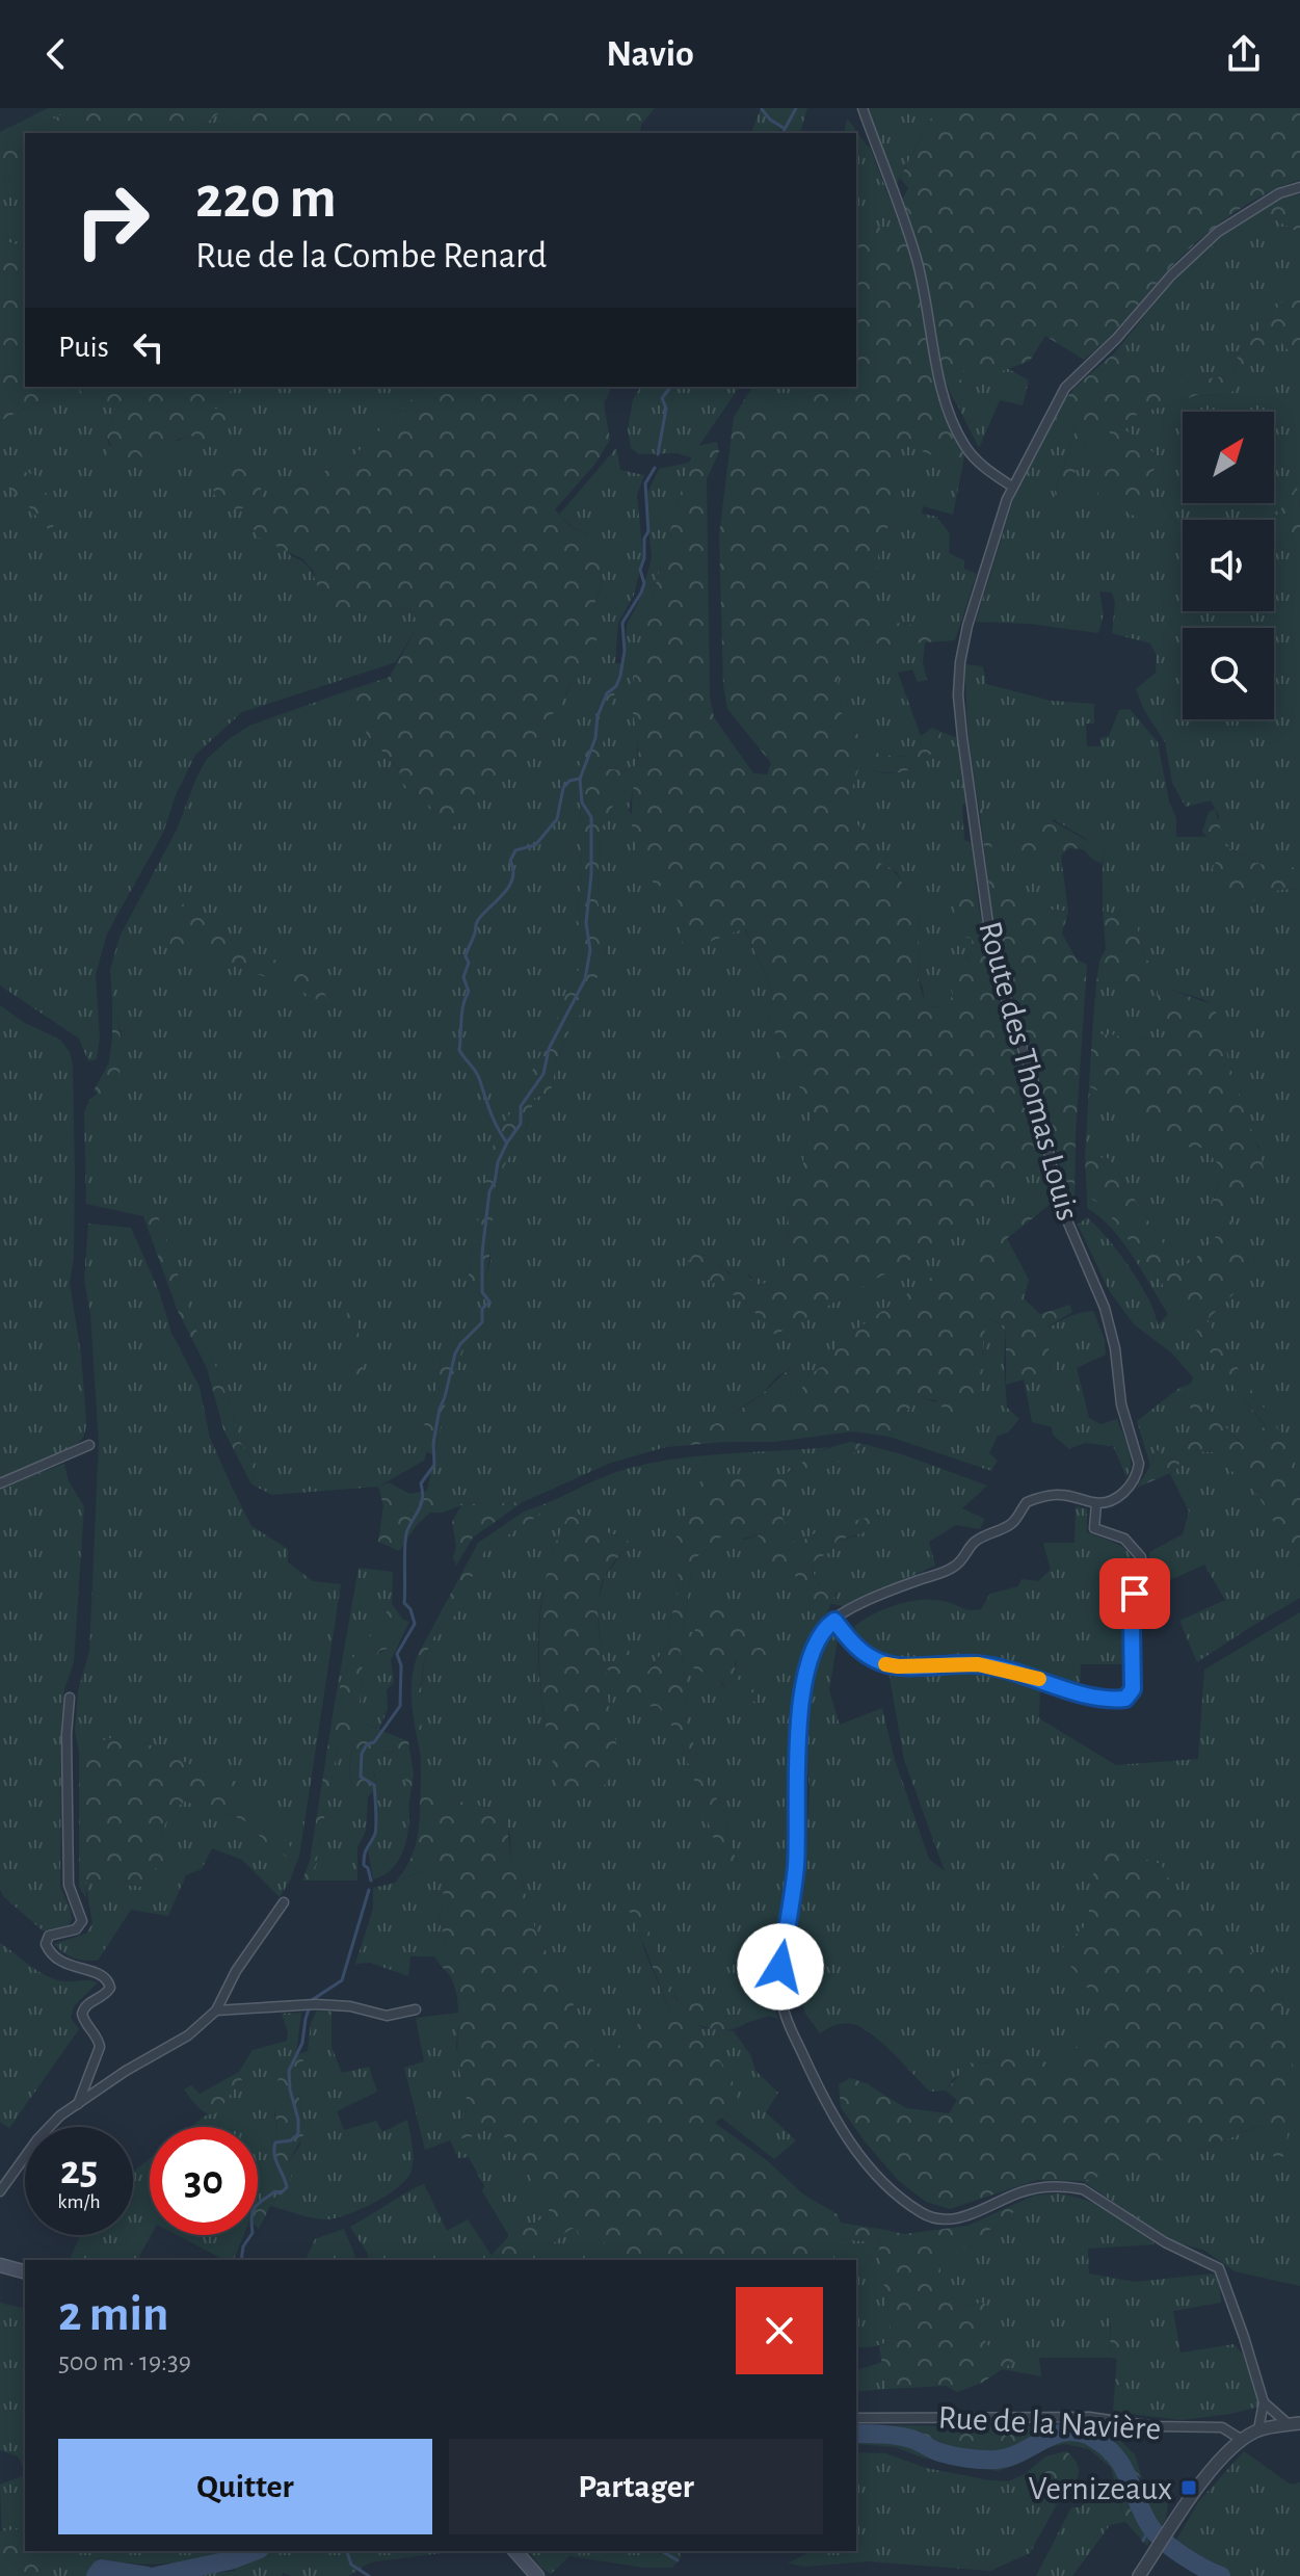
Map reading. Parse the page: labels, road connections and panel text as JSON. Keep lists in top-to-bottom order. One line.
{"streets":{"street":["Route des Thomas Louis","Rue de la Navière"]},"places":{"transit":["Vernizeaux"]},"north":"top right","page":{"header":"Navio","turn":["220 m","Rue de la Combe Renard"],"then":"Puis","speed":"25 km/h","limit":"30","heading":["2 min","500 m · 19:39"],"buttons":["Quitter","Partager"]}}
